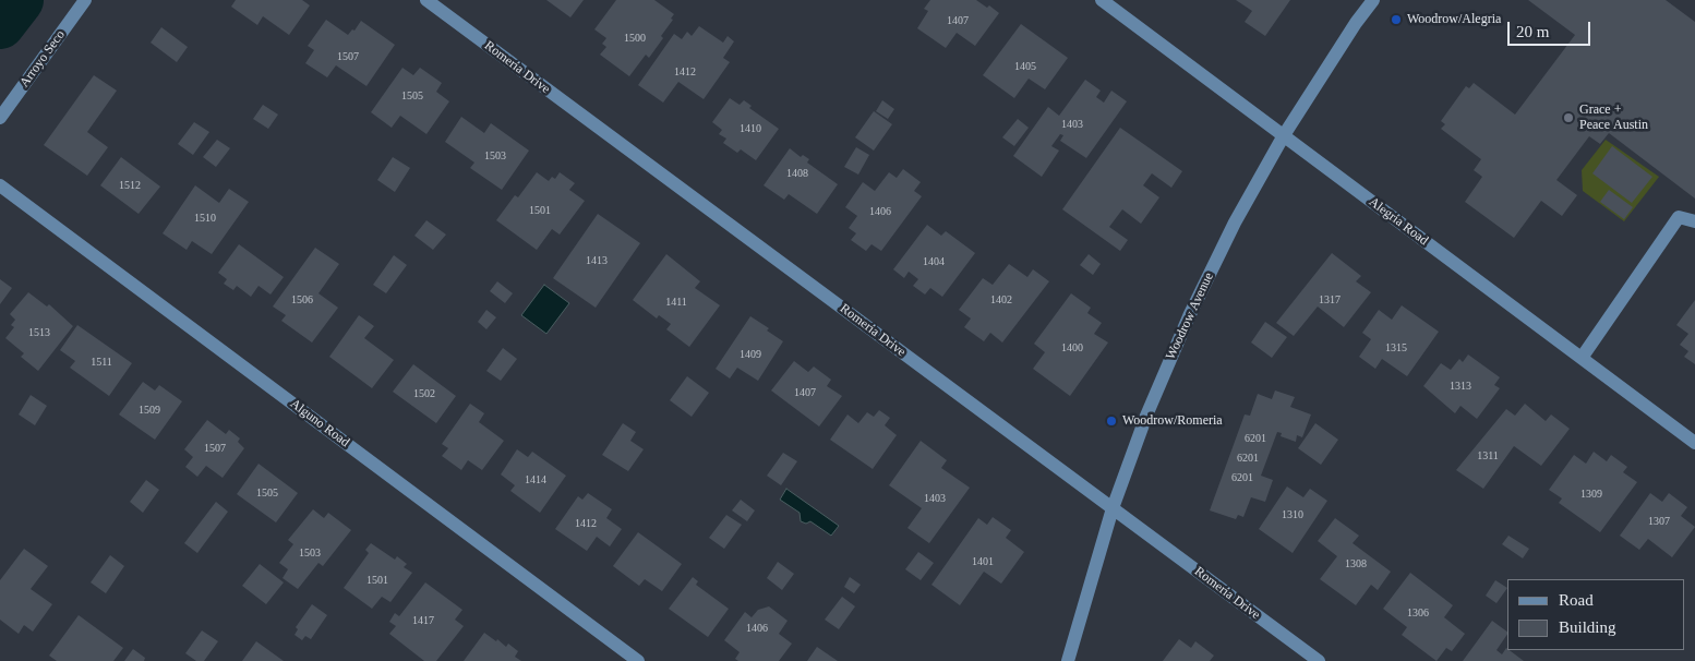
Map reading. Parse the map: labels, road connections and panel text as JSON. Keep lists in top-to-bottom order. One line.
{"streets":{"street":["Arroyo Seco","Romeria Drive","Alegria Road","Woodrow Avenue","Alguno Road"]},"crossings":[["Romeria Drive","Woodrow Avenue"],["Alegria Road","Woodrow Avenue"]],"places":["Woodrow/Alegria","Grace + Peace Austin","Woodrow/Romeria"],"house_numbers":["1407","1500","1507","1405","1412","1505","1403","1410","1503","1408","1512","1501","1406","1510","1413","1404","1506","1402","1317","1411","1513","1400","1315","1409","1511","1313","1407","1502","1509","6201","1507","1311","6201","6201","1414","1505","1309","1403","1310","1307","1412","1503","1401","1308","1501","1306","1417","1406"],"legend":["Road","Building"],"scale_bar":"20 m"}
